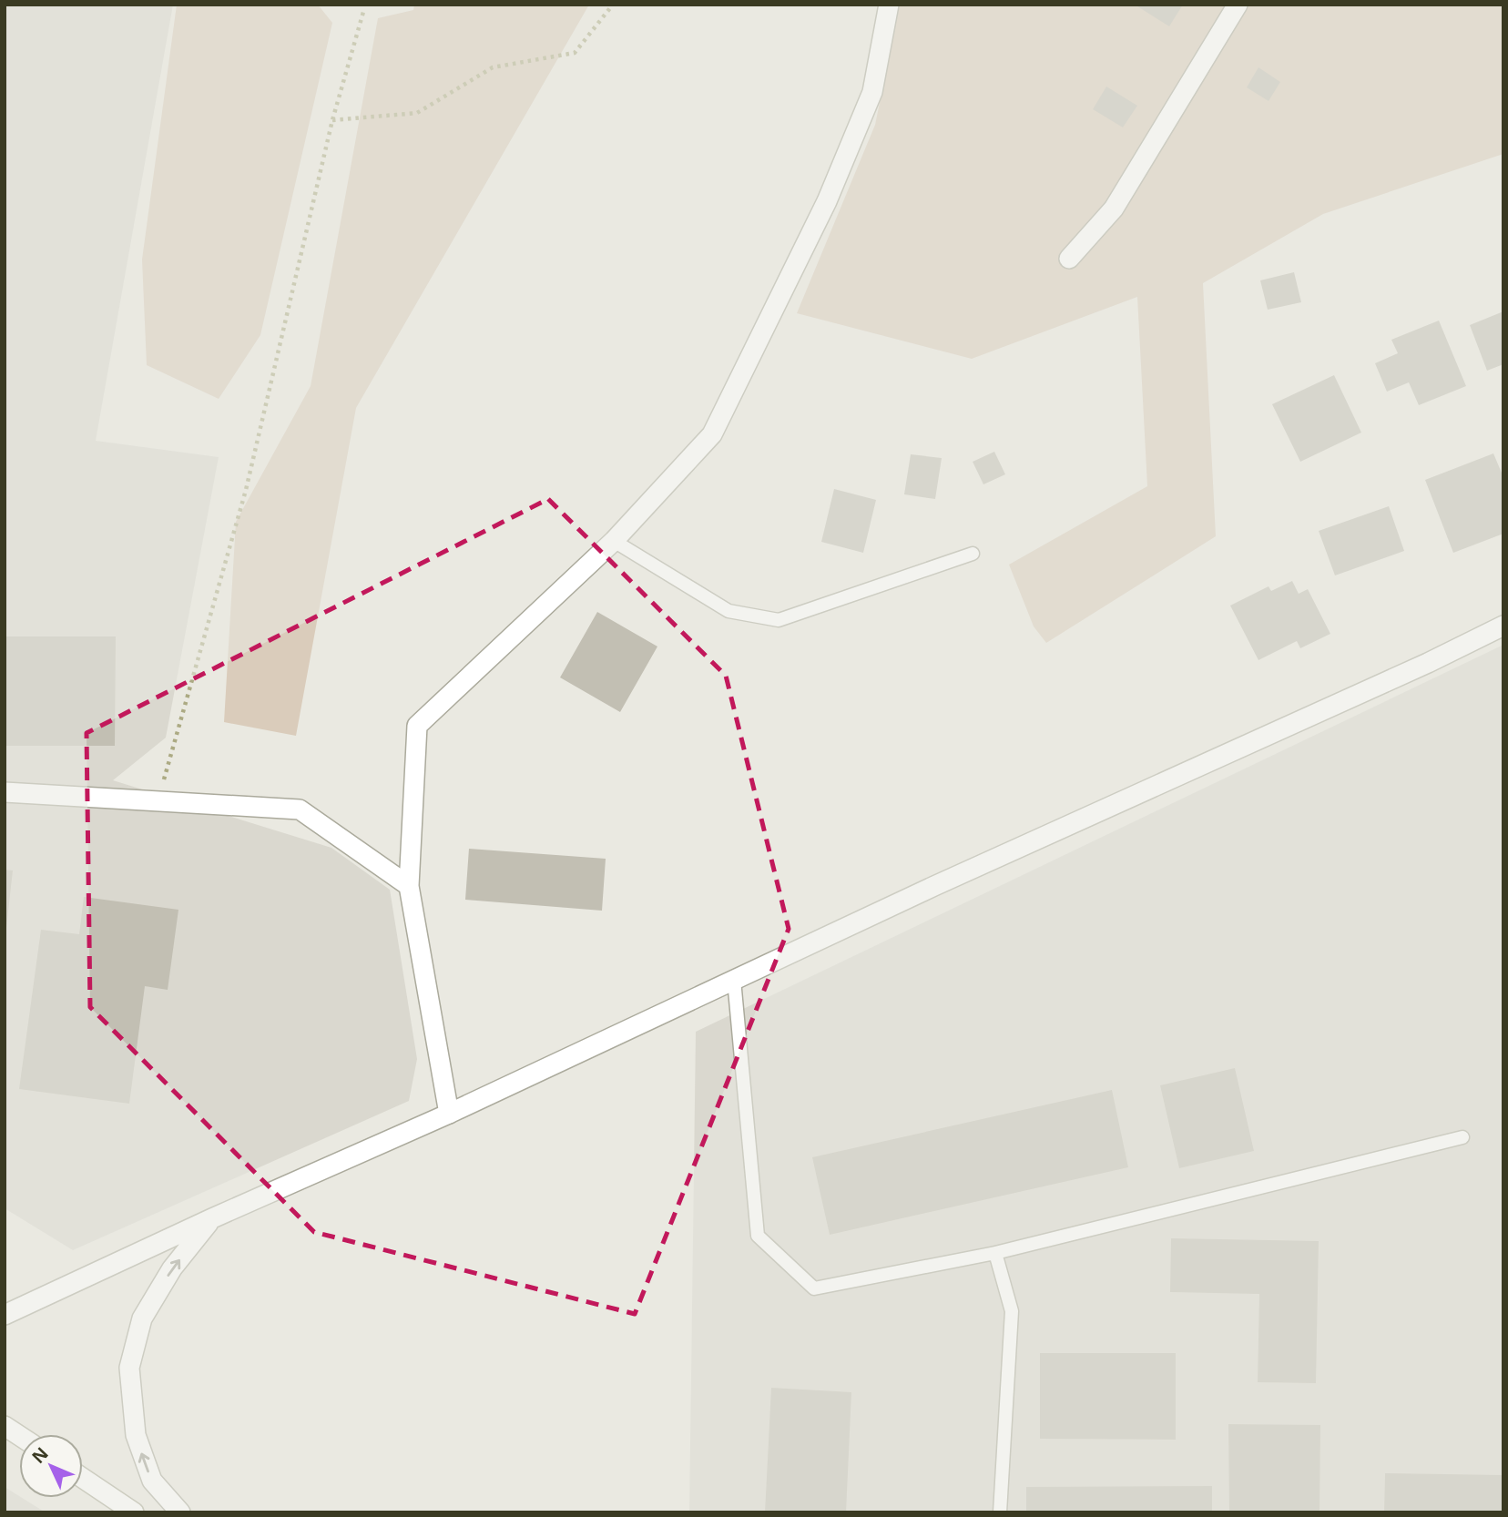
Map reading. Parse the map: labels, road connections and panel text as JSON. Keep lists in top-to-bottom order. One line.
{"north":"top left"}
